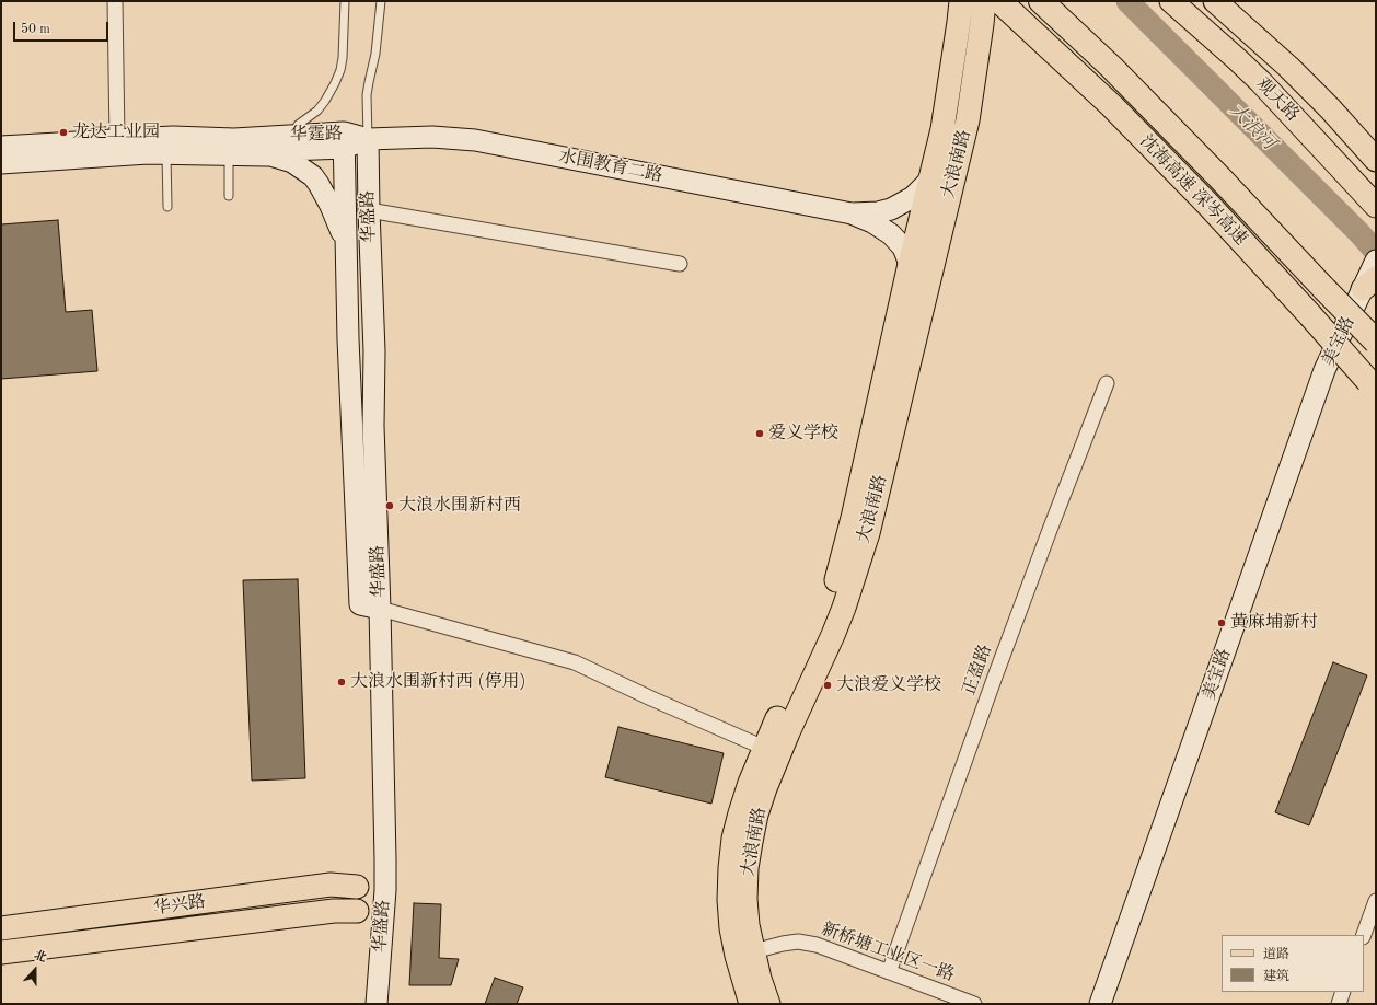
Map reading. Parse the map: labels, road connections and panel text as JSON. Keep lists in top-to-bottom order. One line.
{"streets":{"highway":["沈海高速 深岑高速"],"main road":["观天路","华霆路","大浪南路","水围教育二路","华盛路","美宝路","华兴路"],"street":["正盈路","新桥塘工业区一路"]},"crossings":[["华霆路","水围教育二路"],["华霆路","华盛路"],["大浪南路","新桥塘工业区一路"],["水围教育二路","华盛路"],["华盛路","华兴路"],["正盈路","新桥塘工业区一路"]],"water":["大浪河"],"places":["龙达工业园","爱义学校","大浪水围新村西","黄麻埔新村","大浪水围新村西 (停用)","大浪爱义学校"],"legend":["道路","建筑"],"scale_bar":"50 m","north":"top"}
